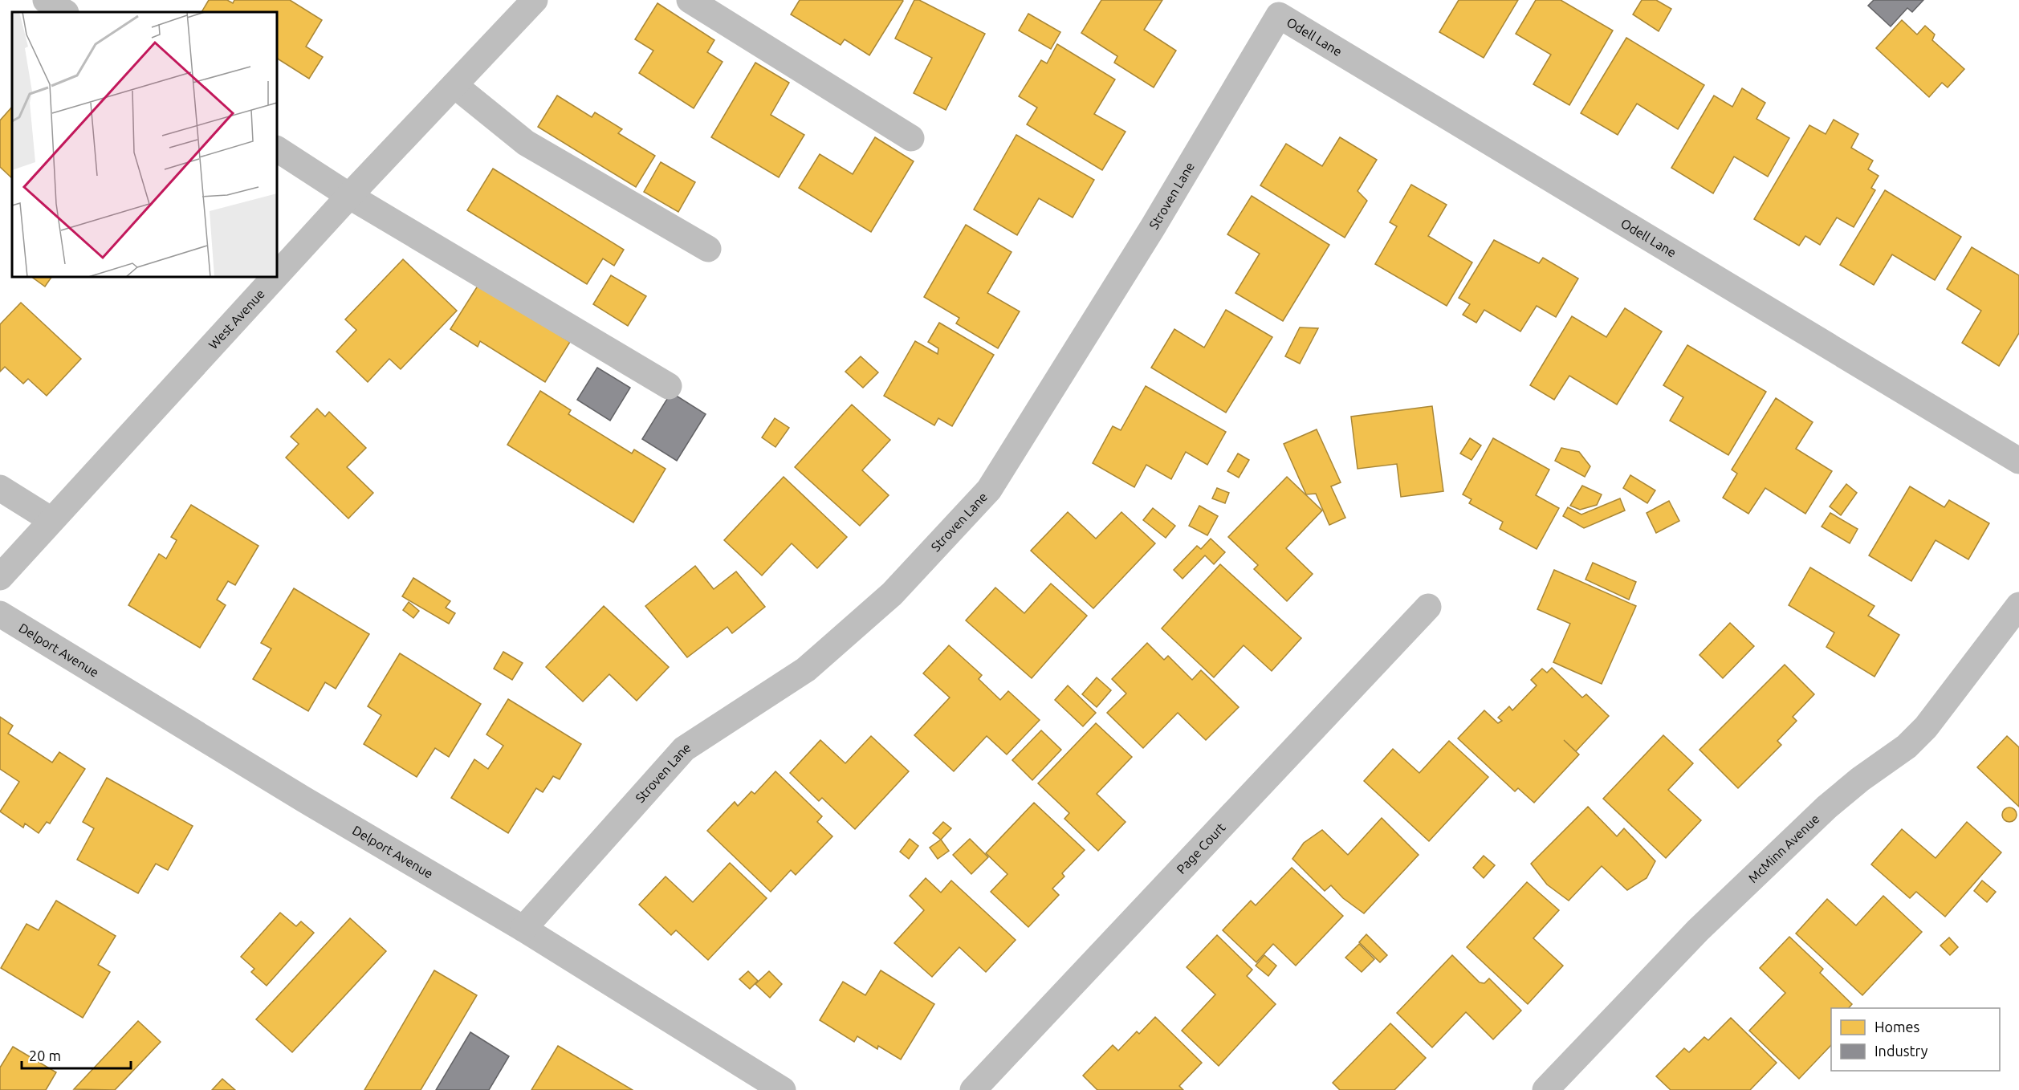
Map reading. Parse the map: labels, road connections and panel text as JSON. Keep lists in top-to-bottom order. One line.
{"streets":{"street":["Odell Lane","Stroven Lane","West Avenue","Delport Avenue","McMinn Avenue","Page Court"]},"crossings":[["Odell Lane","Stroven Lane"],["Stroven Lane","Delport Avenue"]],"legend":["Homes","Industry"],"scale_bar":"20 m"}
